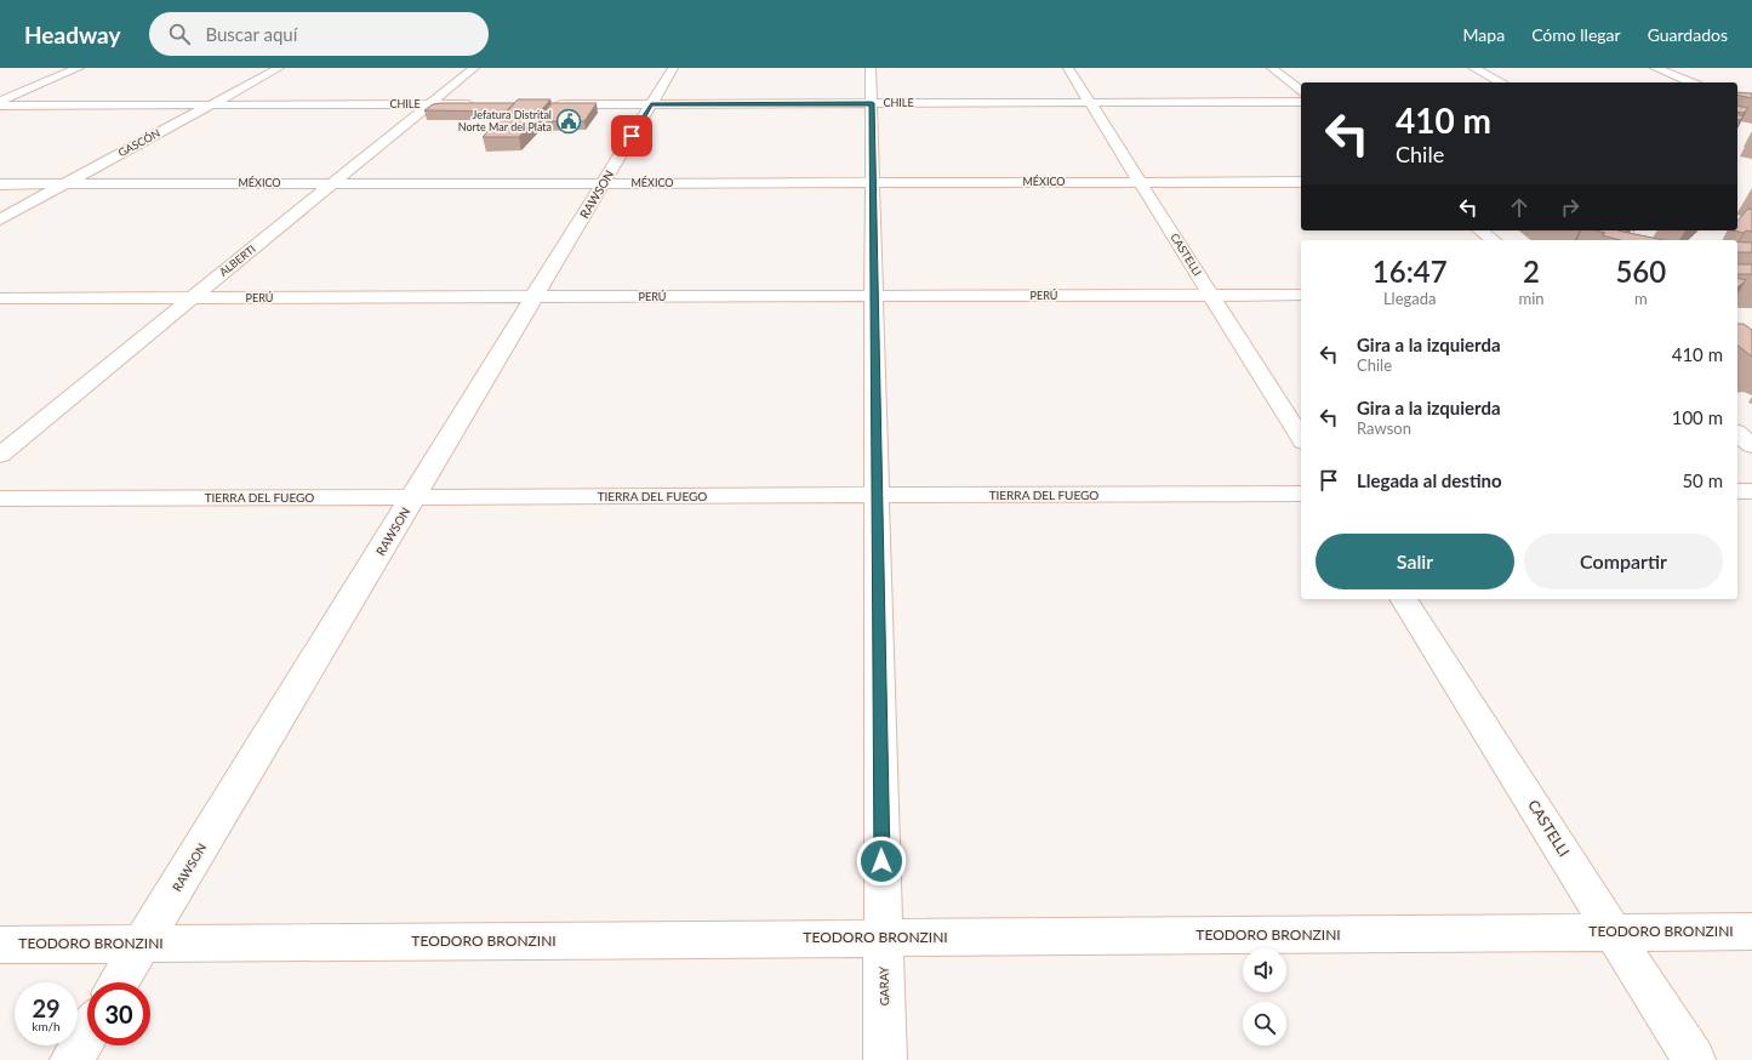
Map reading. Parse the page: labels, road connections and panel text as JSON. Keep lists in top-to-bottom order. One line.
{"streets":{"street":["CHILE","GASCÓN","MÉXICO","RAWSON","CASTELLI","ALBERTI","PERÚ","TIERRA DEL FUEGO","TEODORO BRONZINI","GARAY"]},"crossings":[["CHILE","GASCÓN"],["CHILE","RAWSON"],["CHILE","CASTELLI"],["CHILE","ALBERTI"],["CHILE","GARAY"],["GASCÓN","MÉXICO"],["MÉXICO","RAWSON"],["MÉXICO","CASTELLI"],["MÉXICO","ALBERTI"],["MÉXICO","GARAY"],["RAWSON","PERÚ"],["RAWSON","TIERRA DEL FUEGO"],["RAWSON","TEODORO BRONZINI"],["CASTELLI","PERÚ"],["CASTELLI","TEODORO BRONZINI"],["ALBERTI","PERÚ"],["PERÚ","GARAY"],["TIERRA DEL FUEGO","GARAY"],["TEODORO BRONZINI","GARAY"]],"places":{"public building":["Jefatura Distrital Norte Mar del Plata"]},"page":{"header":"Headway","search":"Buscar aquí","nav":["Mapa","Cómo llegar","Guardados"],"turn":["410 m","Chile"],"eta":["16:47","Llegada","2","min","560","m"],"list":[{"name":"Gira a la izquierda","note":"Chile","value":"410 m"},{"name":"Gira a la izquierda","note":"Rawson","value":"100 m"},{"name":"Llegada al destino","value":"50 m"}],"buttons":["Salir","Compartir"],"speed":"29 km/h","limit":"30"}}
